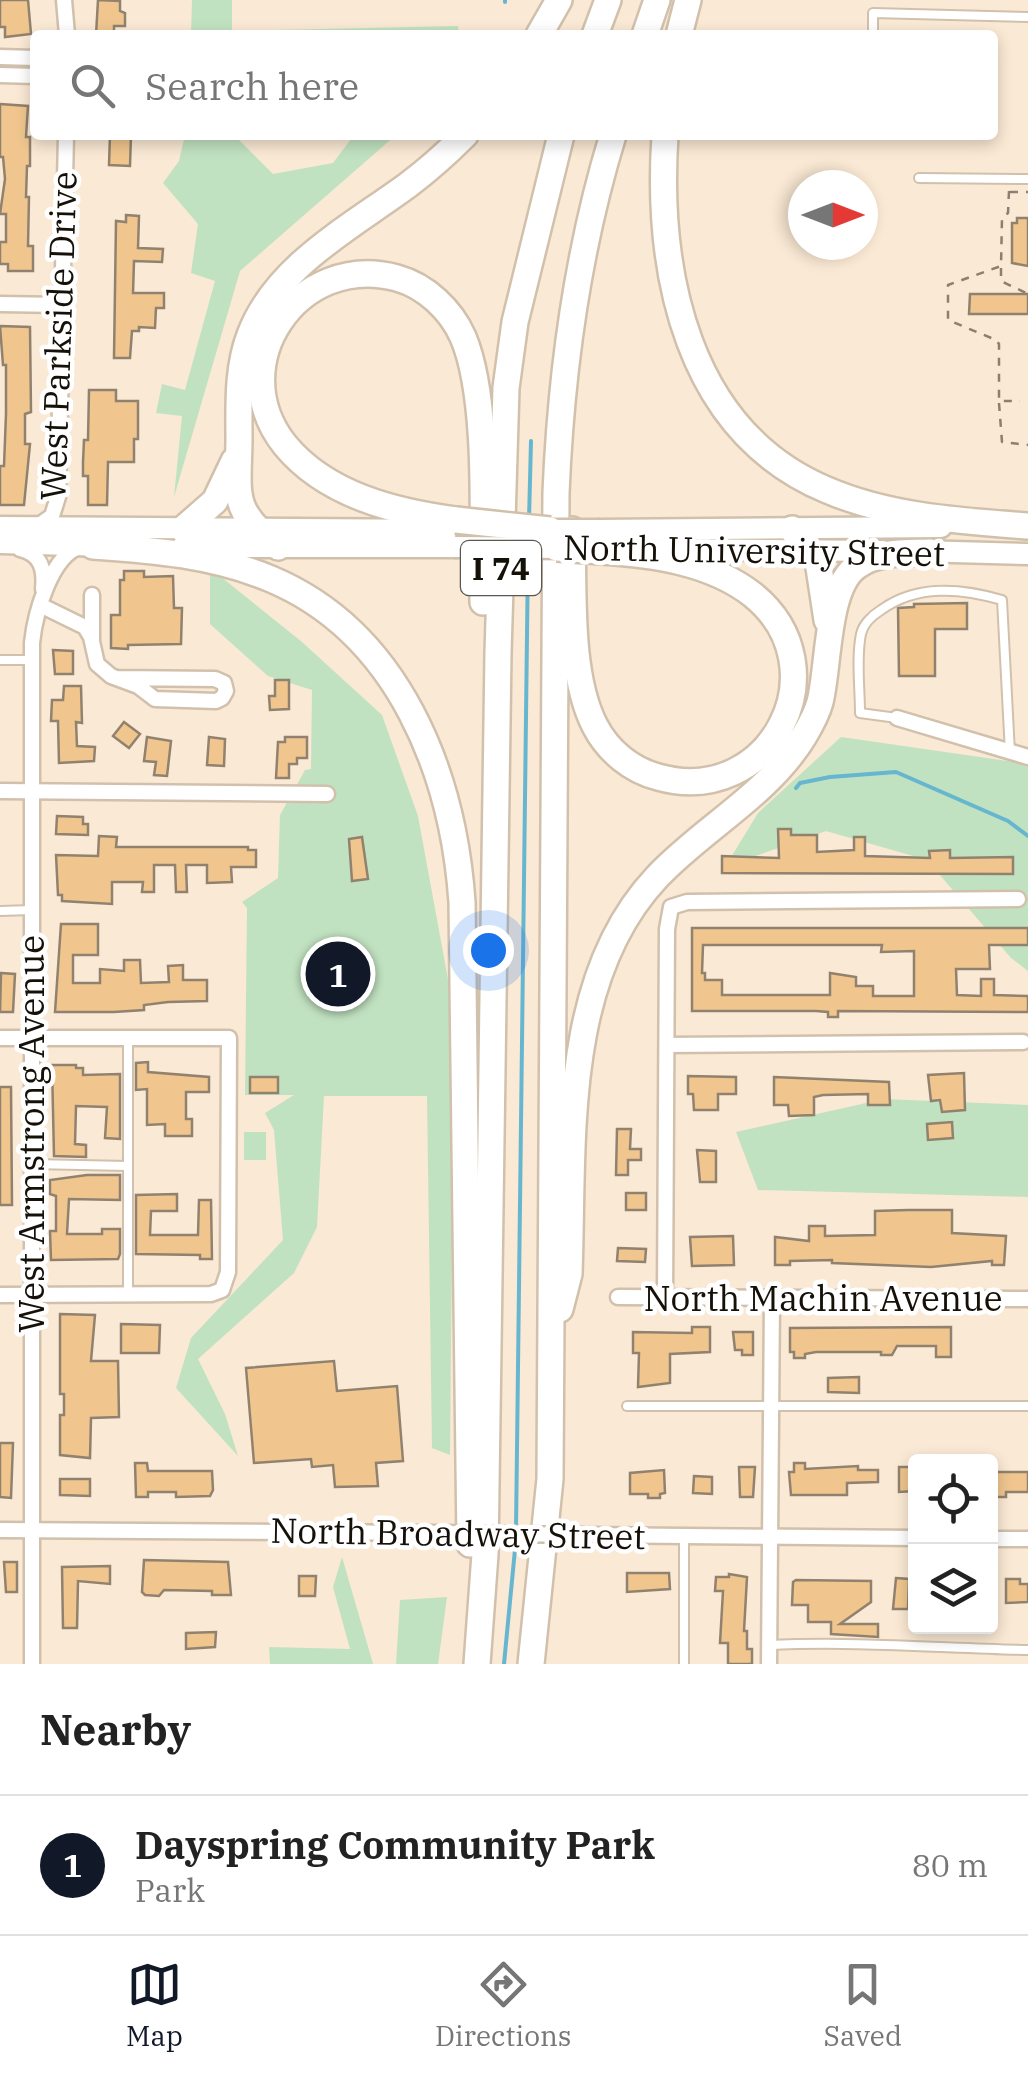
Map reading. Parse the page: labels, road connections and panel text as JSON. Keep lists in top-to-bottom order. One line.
{"streets":{"highway":["I 74"],"main road":["North University Street"],"street":["West Parkside Drive","West Armstrong Avenue","North Machin Avenue","North Broadway Street"]},"crossings":[["West Armstrong Avenue","North Broadway Street"]],"north":"right","page":{"search":"Search here","pins":"1","heading":"Nearby","list":[{"mark":"1","name":"Dayspring Community Park","note":"Park","value":"80 m"}],"nav":["Map","Directions","Saved"]}}
